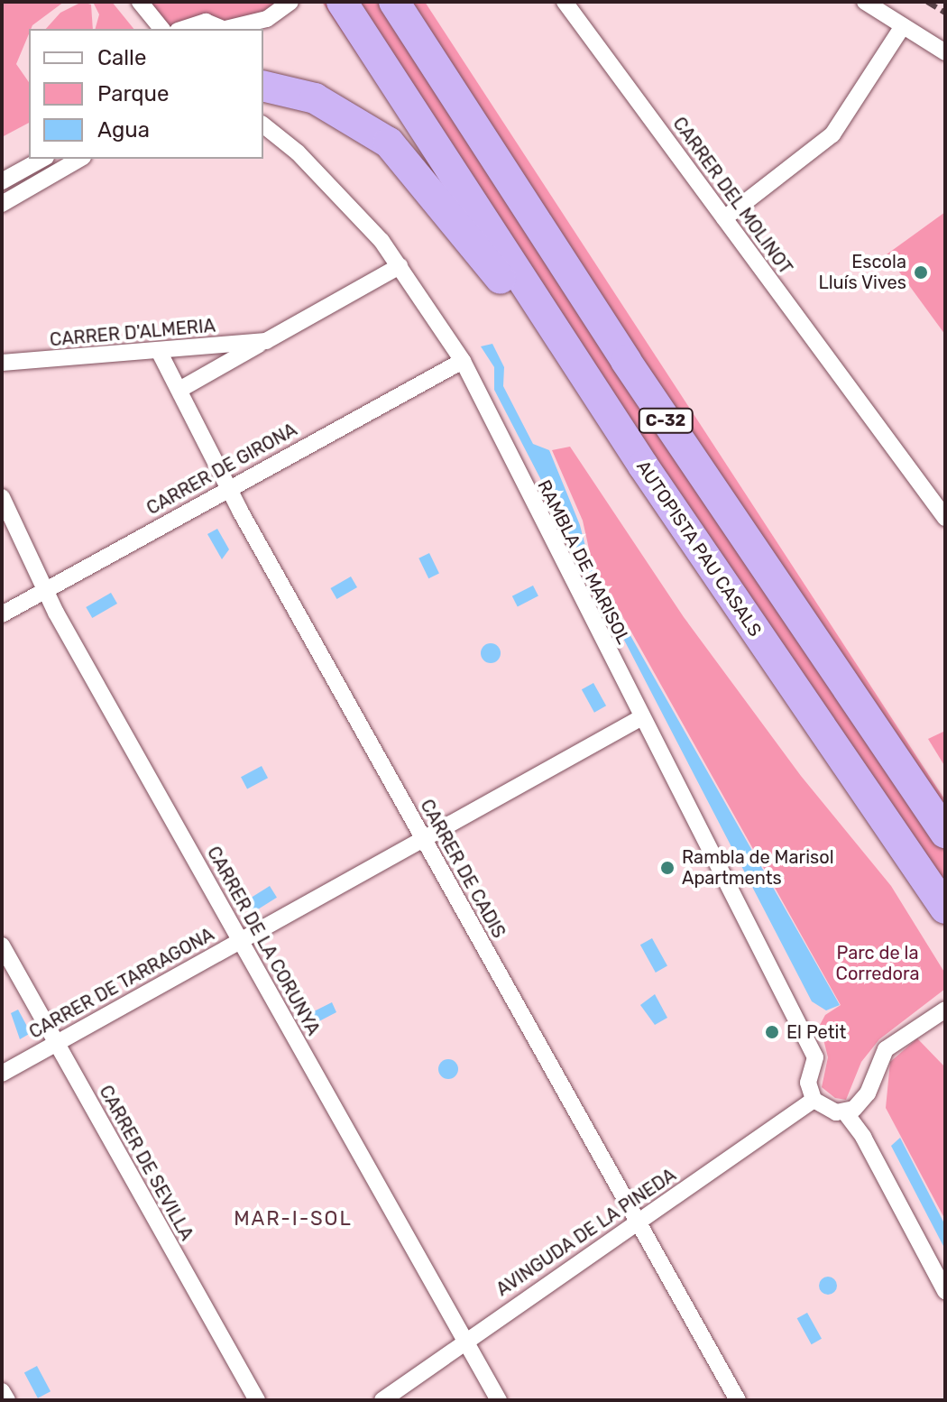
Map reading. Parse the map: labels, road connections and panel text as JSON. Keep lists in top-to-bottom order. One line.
{"streets":{"highway":["C-32","AUTOPISTA PAU CASALS"],"street":["CARRER DEL MOLINOT","CARRER D'ALMERIA","CARRER DE GIRONA","RAMBLA DE MARISOL","CARRER DE CADIS","CARRER DE LA CORUNYA","CARRER DE TARRAGONA","CARRER DE SEVILLA","AVINGUDA DE LA PINEDA"]},"crossings":[["CARRER D'ALMERIA","RAMBLA DE MARISOL"],["CARRER D'ALMERIA","CARRER DE CADIS"],["CARRER DE GIRONA","RAMBLA DE MARISOL"],["CARRER DE GIRONA","CARRER DE CADIS"],["CARRER DE GIRONA","CARRER DE LA CORUNYA"],["RAMBLA DE MARISOL","CARRER DE TARRAGONA"],["RAMBLA DE MARISOL","AVINGUDA DE LA PINEDA"],["CARRER DE CADIS","CARRER DE TARRAGONA"],["CARRER DE CADIS","AVINGUDA DE LA PINEDA"],["CARRER DE LA CORUNYA","CARRER DE TARRAGONA"],["CARRER DE LA CORUNYA","AVINGUDA DE LA PINEDA"],["CARRER DE TARRAGONA","CARRER DE SEVILLA"]],"districts":["MAR-I-SOL"],"parks":["Parc de la Corredora"],"places":["Escola Lluís Vives","Rambla de Marisol Apartments","El Petit"],"legend":["Calle","Parque","Agua"]}
